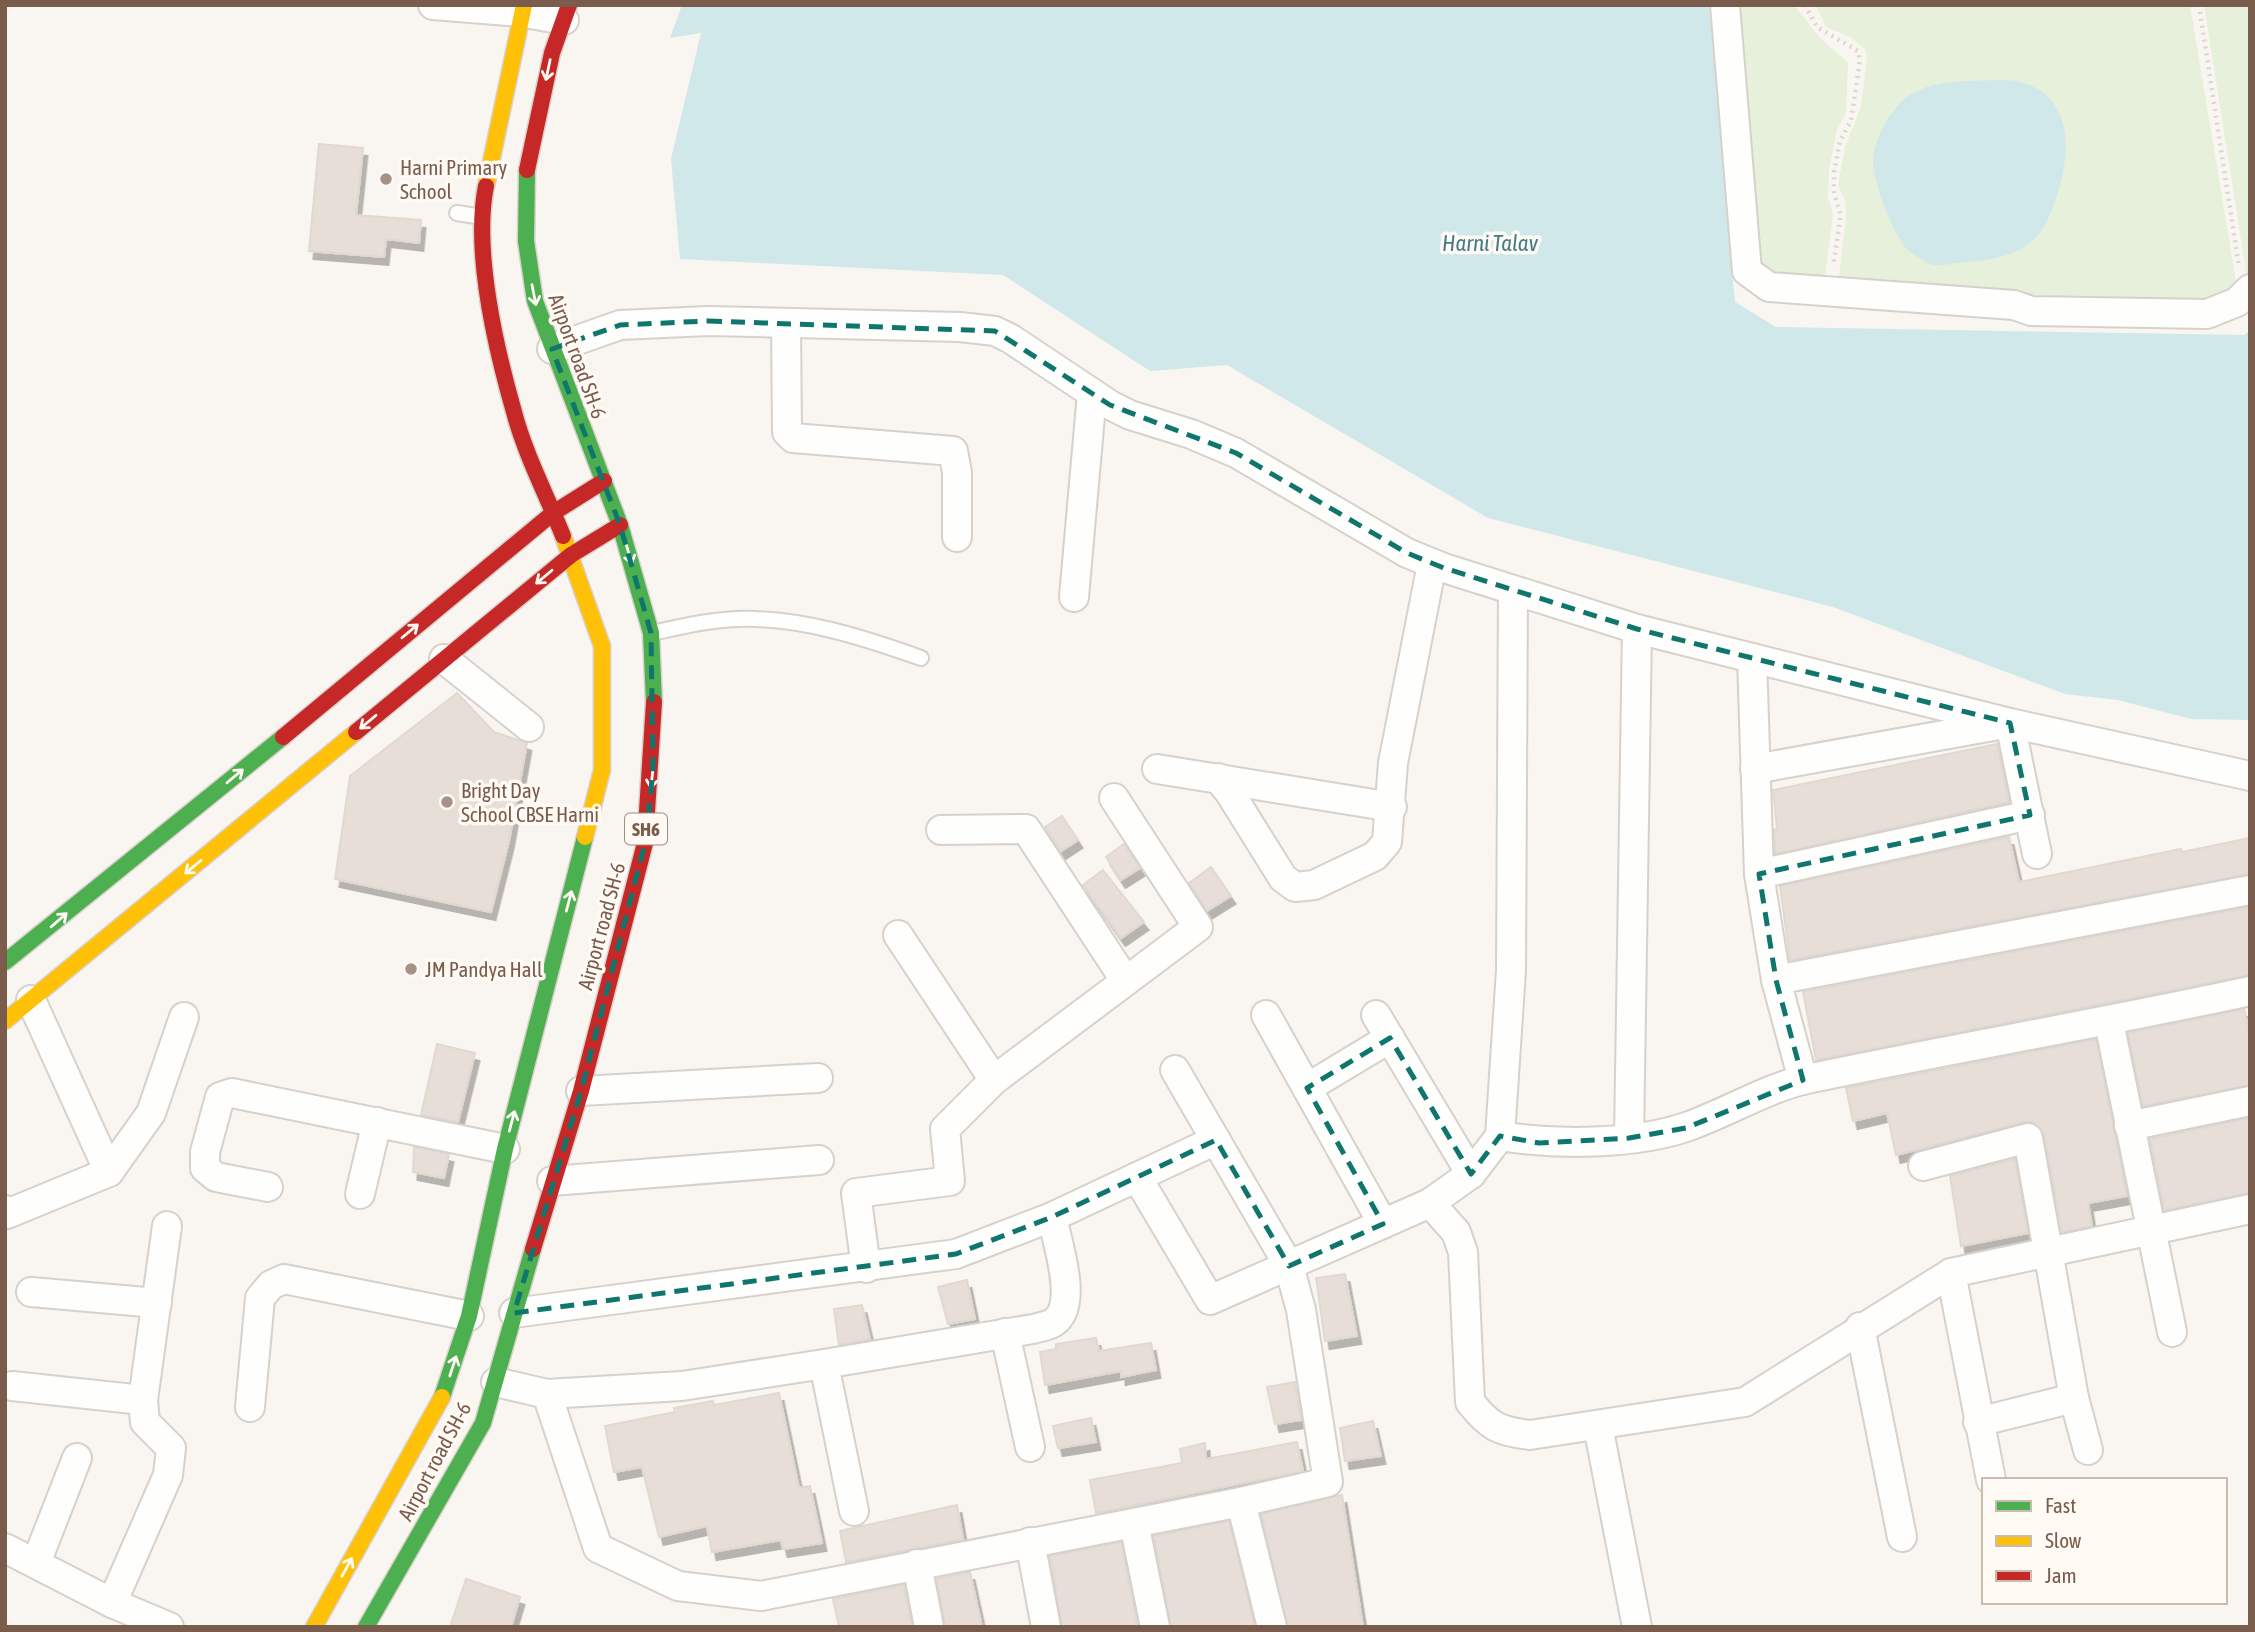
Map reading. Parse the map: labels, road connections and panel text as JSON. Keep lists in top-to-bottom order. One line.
{"streets":{"main road":["Airport road SH-6","SH6"]},"water":["Harni Talav"],"places":["Harni Primary School","Bright Day School CBSE Harni","JM Pandya Hall"],"legend":["Fast","Slow","Jam"]}
